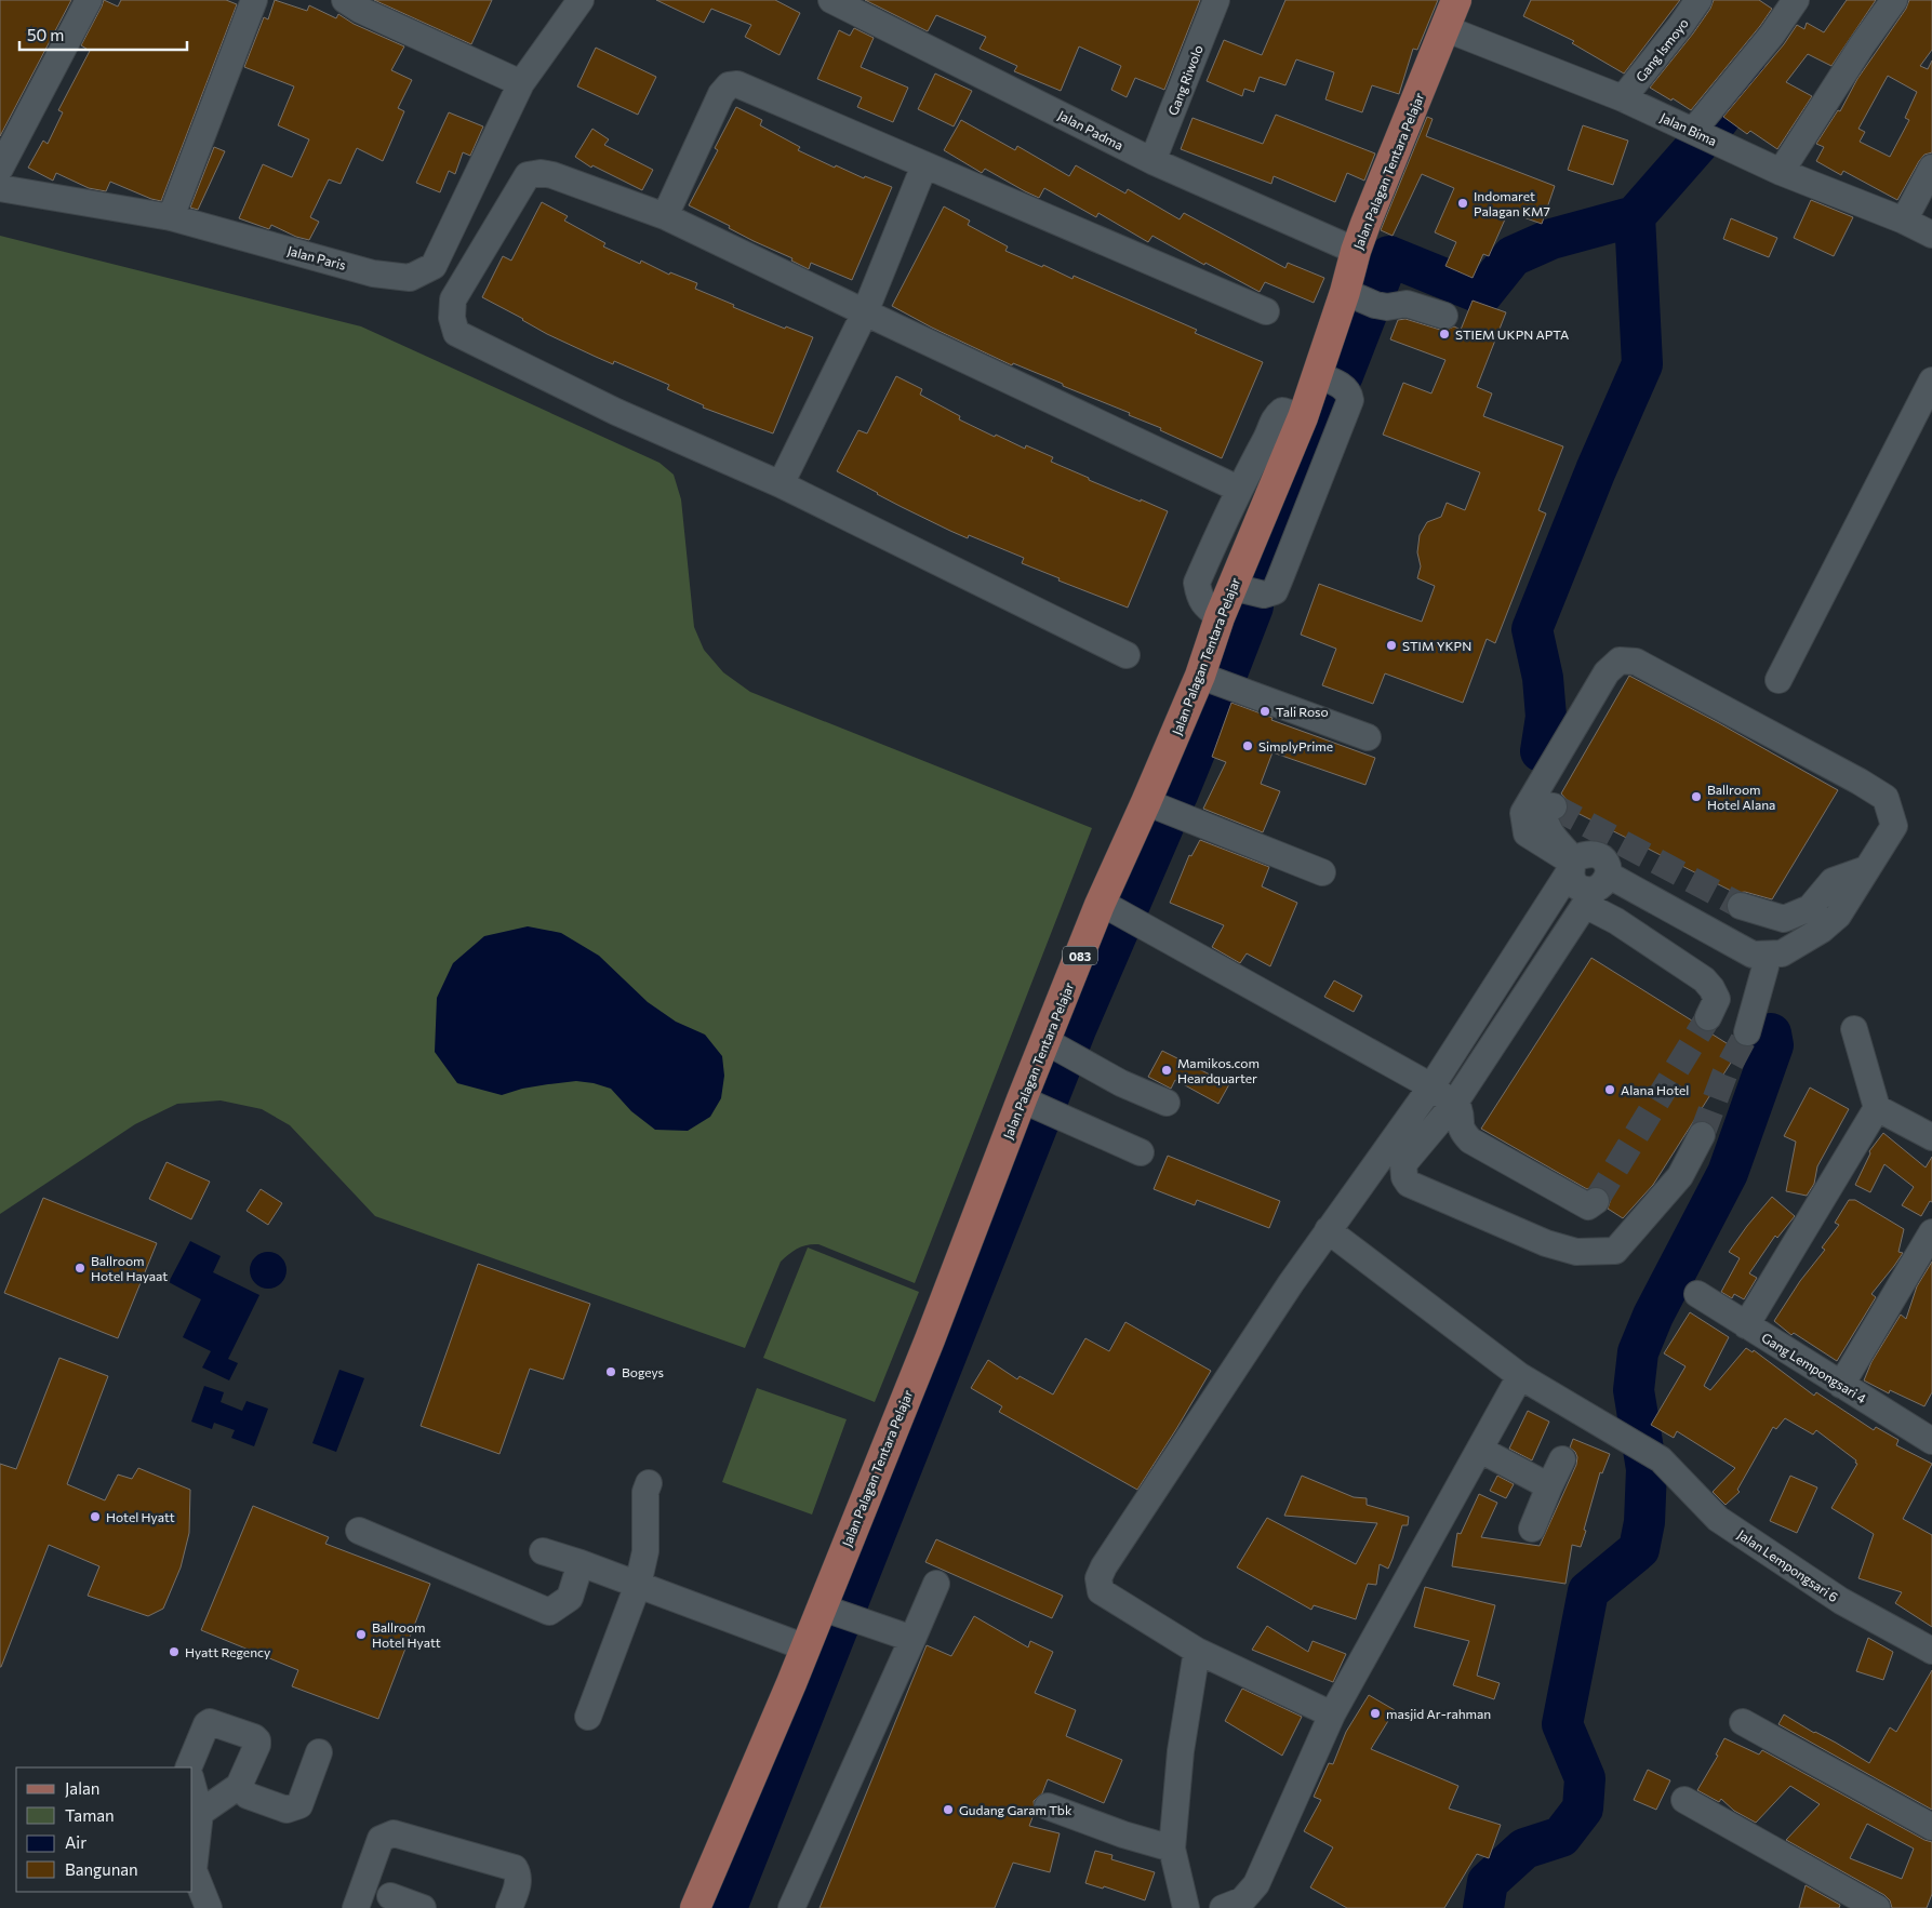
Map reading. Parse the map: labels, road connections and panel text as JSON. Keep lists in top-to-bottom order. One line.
{"streets":{"main road":["Jalan Palagan Tentara Pelajar","083"],"street":["Gang Ismoyo","Gang Riwolo","Jalan Bima","Jalan Padma","Jalan Paris","Gang Lempongsari 4","Jalan Lempongsari 6"]},"crossings":[["Gang Ismoyo","Jalan Bima"],["Gang Riwolo","Jalan Padma"],["Jalan Bima","Jalan Palagan Tentara Pelajar"],["Jalan Padma","Jalan Palagan Tentara Pelajar"]],"places":["Indomaret Palagan KM7","STIEM UKPN APTA","STIM YKPN","Tali Roso","SimplyPrime","Ballroom Hotel Alana","Mamikos.com Heardquarter","Alana Hotel","Ballroom Hotel Hayaat","Bogeys","Hotel Hyatt","Ballroom Hotel Hyatt","Hyatt Regency","masjid Ar-rahman","Gudang Garam Tbk"],"legend":["Jalan","Taman","Air","Bangunan"],"scale_bar":"50 m"}
